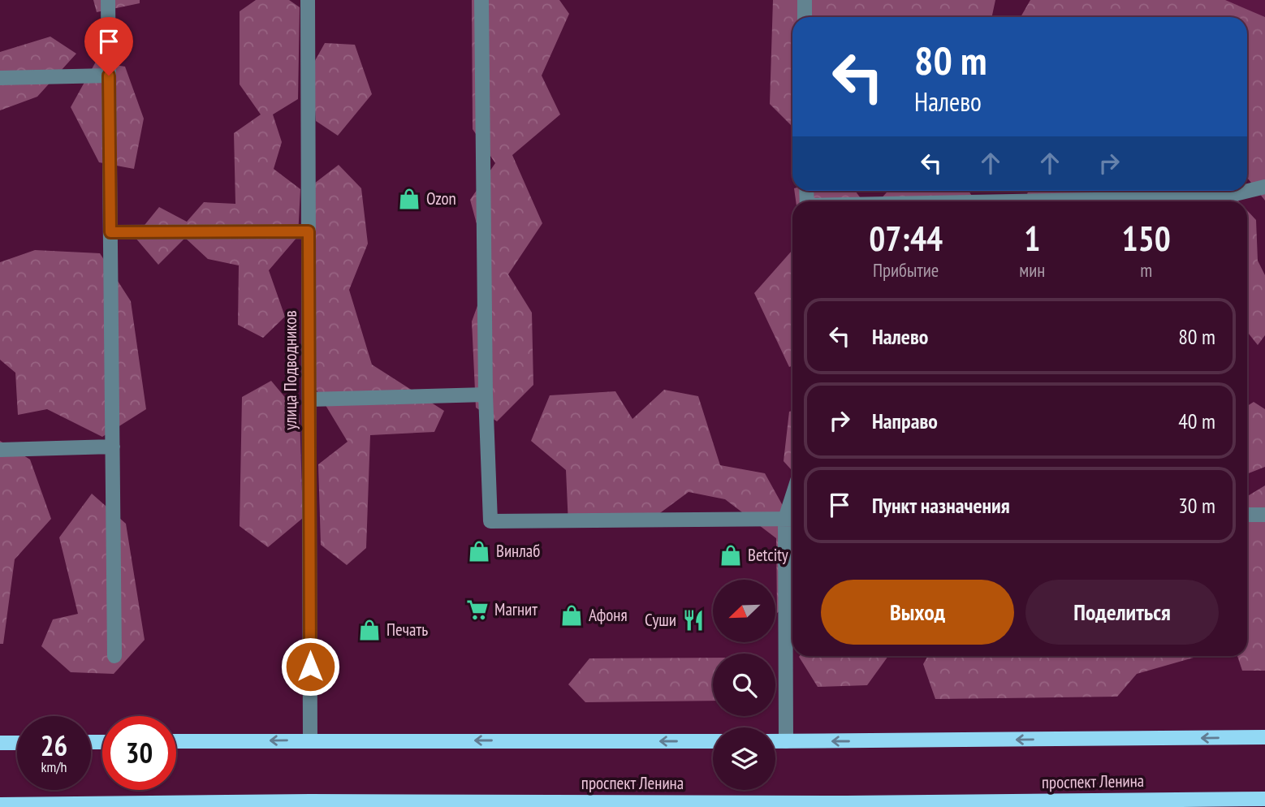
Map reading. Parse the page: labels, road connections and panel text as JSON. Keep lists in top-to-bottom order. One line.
{"streets":{"main road":["проспект Ленина"],"street":["улица Подводников"]},"places":{"shop":["Ozon","Винлаб","Betcity","Афоня","Печать"],"supermarket":["Магнит"],"restaurant":["Суши"]},"north":"bottom left","page":{"turn":["80 m","Налево"],"eta":["07:44","Прибытие","1","мин","150","m"],"list":[{"name":"Налево","value":"80 m"},{"name":"Направо","value":"40 m"},{"name":"Пункт назначения","value":"30 m"}],"buttons":["Выход","Поделиться"],"speed":"26 km/h","limit":"30"}}
